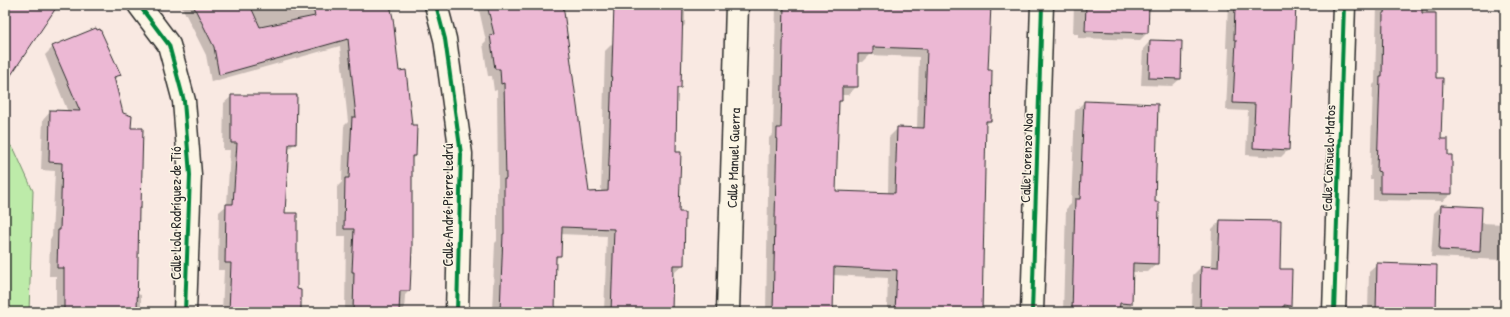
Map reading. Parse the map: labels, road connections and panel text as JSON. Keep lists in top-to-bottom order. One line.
{"streets":{"street":["Calle Manuel Guerra","Calle Lorenzo Noa","Calle Consuelo Matos","Calle André Pierre Ledrú","Calle Lola Rodríguez de Tió"]}}
